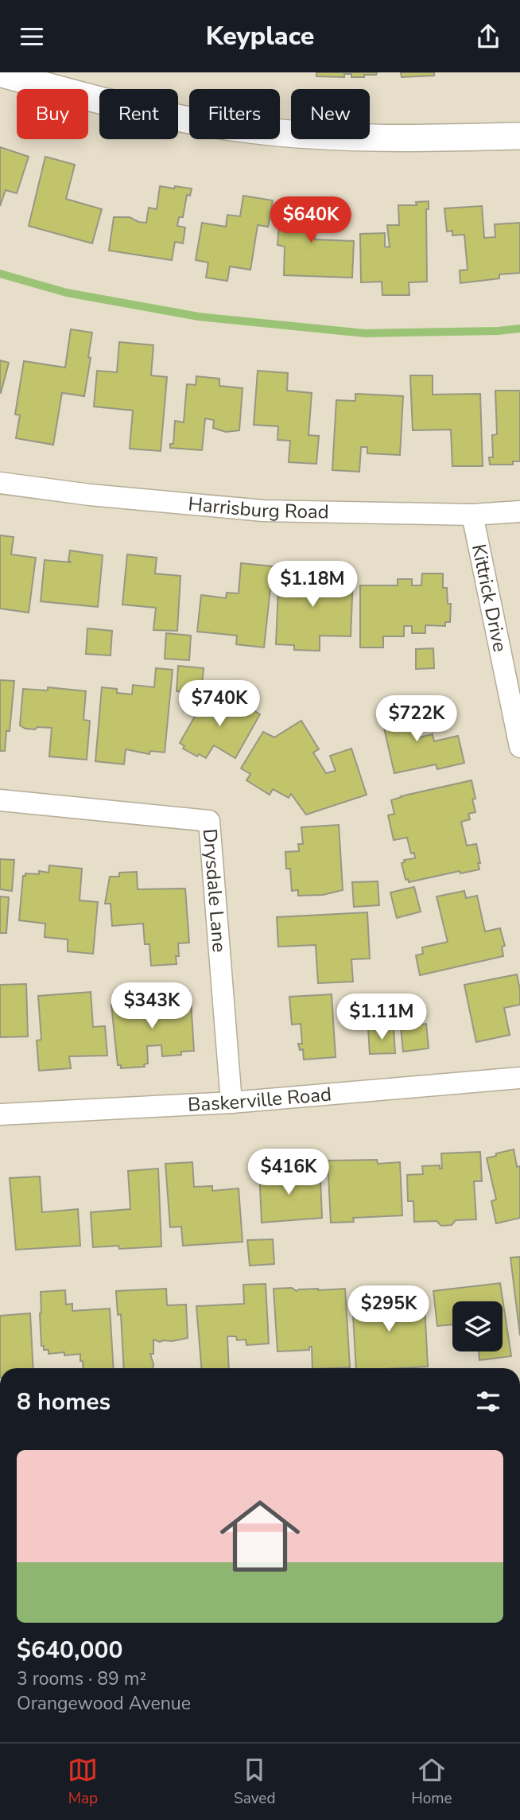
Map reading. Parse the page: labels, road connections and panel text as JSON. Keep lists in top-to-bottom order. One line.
{"streets":{"street":["Harrisburg Road","Kittrick Drive","Drysdale Lane","Baskerville Road"]},"crossings":[["Harrisburg Road","Kittrick Drive"],["Drysdale Lane","Baskerville Road"]],"page":{"header":"Keyplace","chip":["Buy","Rent","Filters","New"],"price":["$640K","$1.18M","$740K","$722K","$343K","$1.11M","$416K","$295K"],"heading":"8 homes","list":[{"name":"$640,000","note":"3 rooms · 89 m² · Orangewood Avenue"}],"tabs":["Map","Saved","Home"]}}
